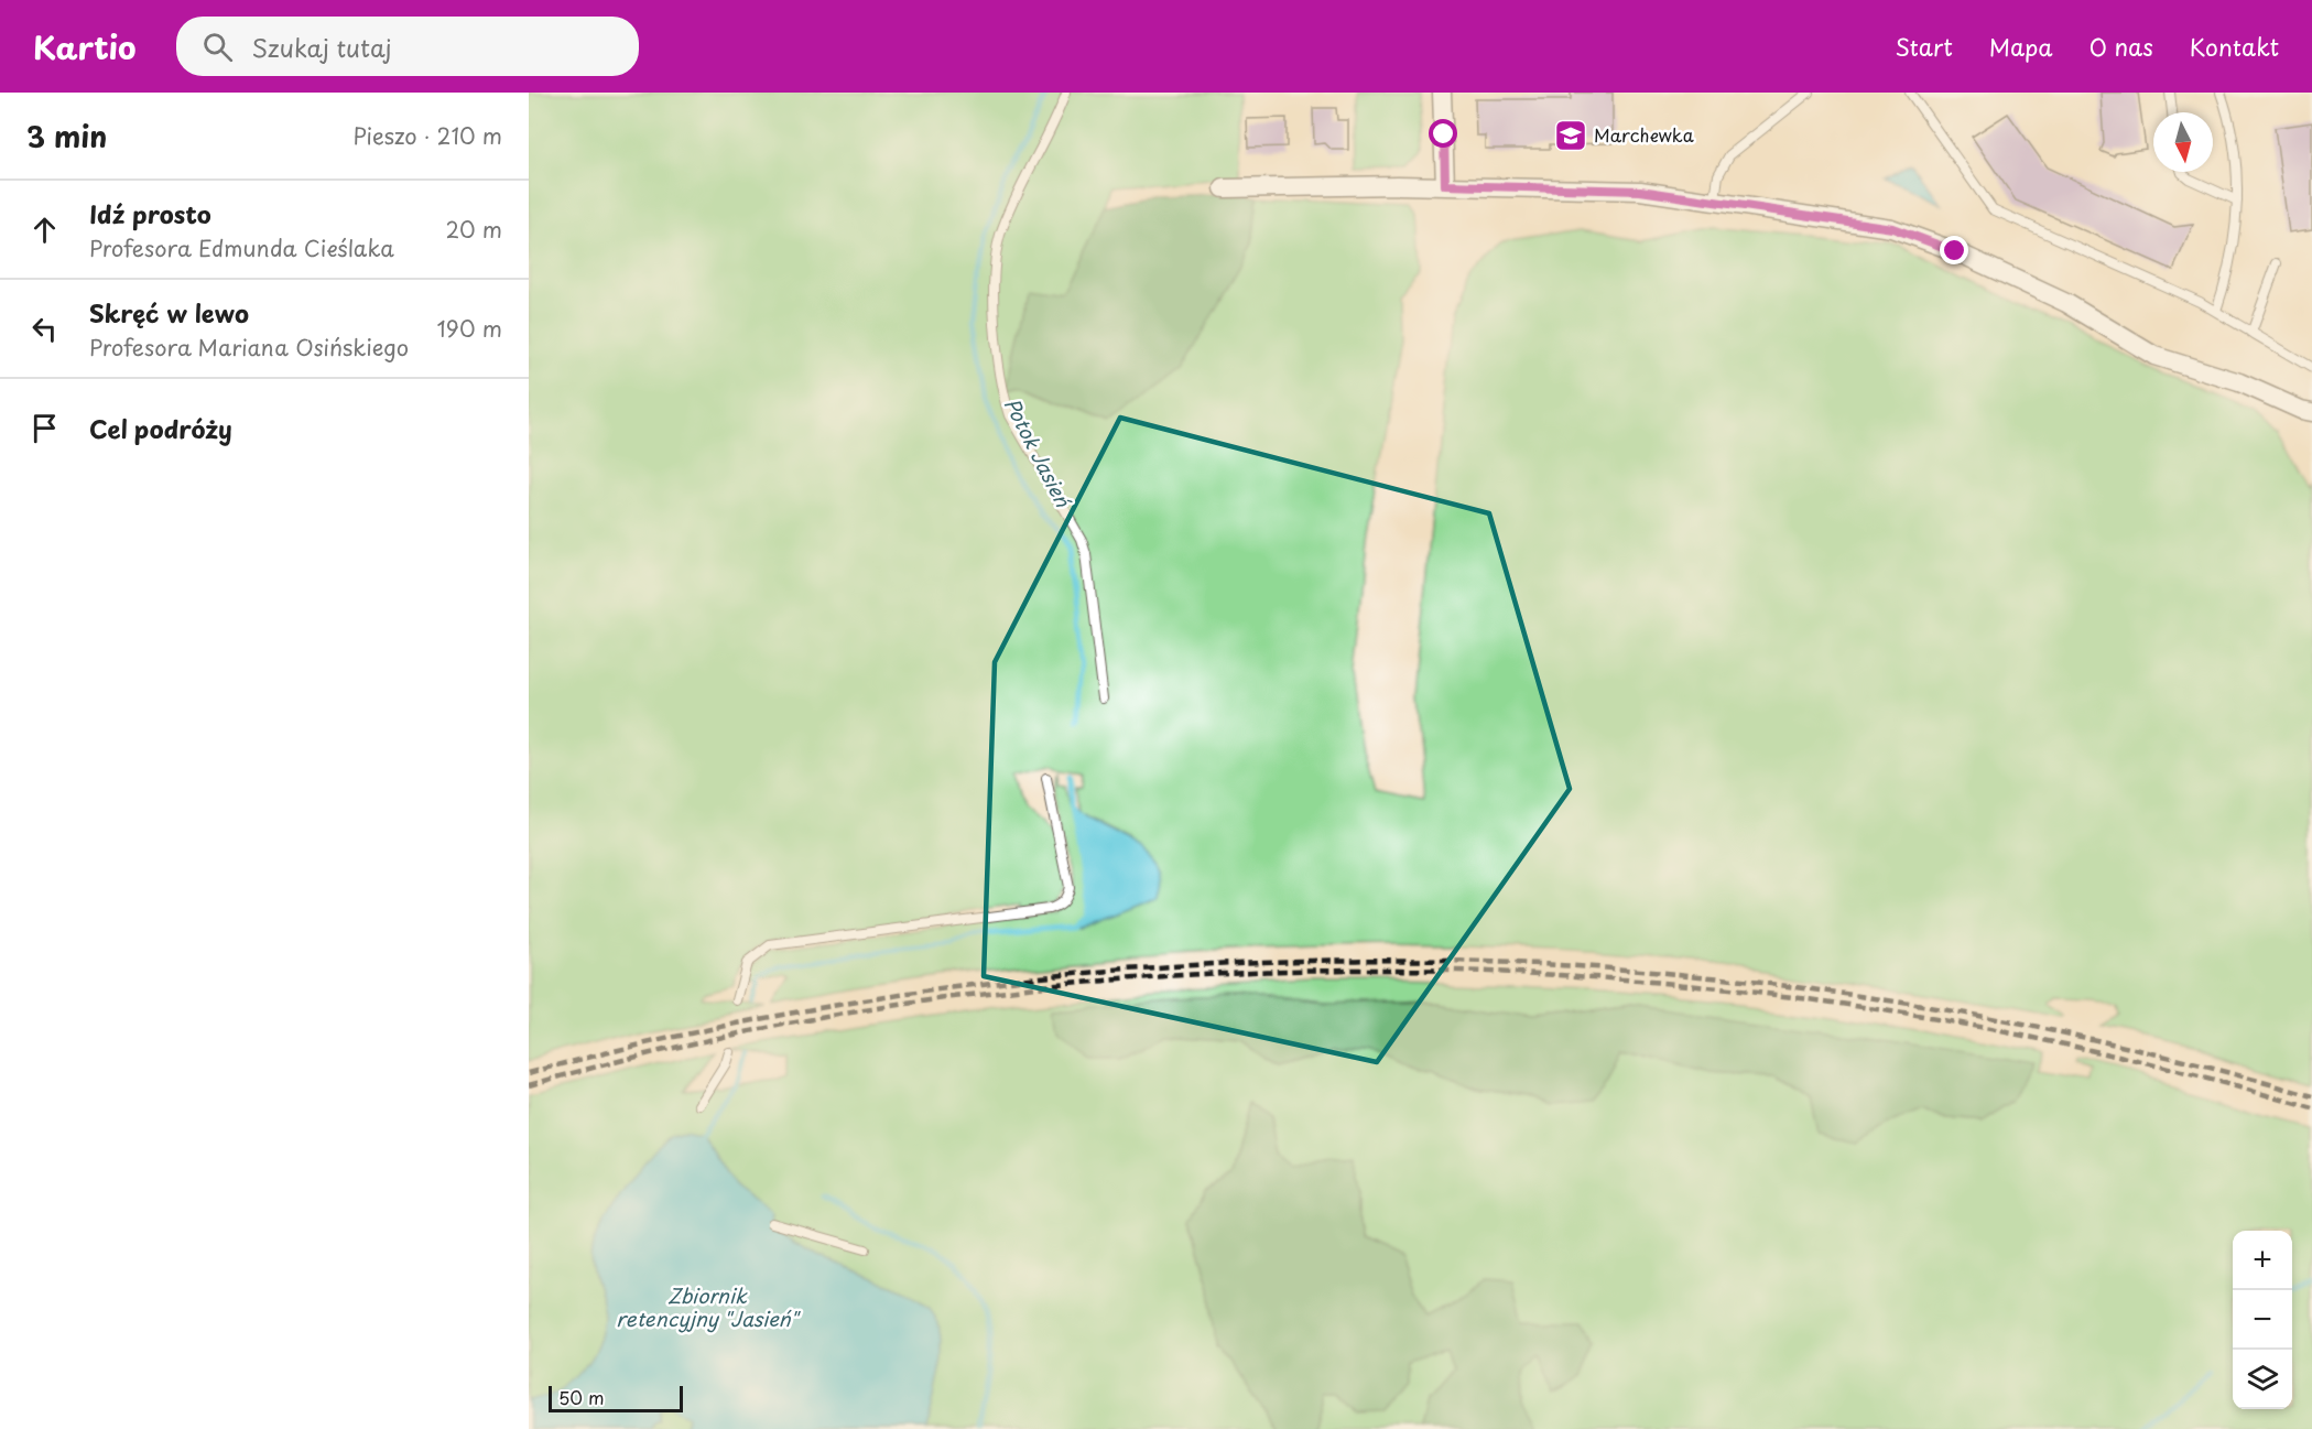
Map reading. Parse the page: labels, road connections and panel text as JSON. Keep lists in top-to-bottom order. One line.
{"water":["Potok Jasień","Zbiornik retencyjny \"Jasień\""],"places":{"school or university":["Marchewka"]},"scale_bar":"50 m","north":"bottom","page":{"header":"Kartio","search":"Szukaj tutaj","nav":["Start","Mapa","O nas","Kontakt"],"heading":["3 min","Pieszo · 210 m"],"list":[["Idź prosto","Profesora Edmunda Cieślaka","20 m"],["Skręć w lewo","Profesora Mariana Osińskiego","190 m"],"Cel podróży"],"map_buttons":["+","−"],"scale":"50 m"}}
